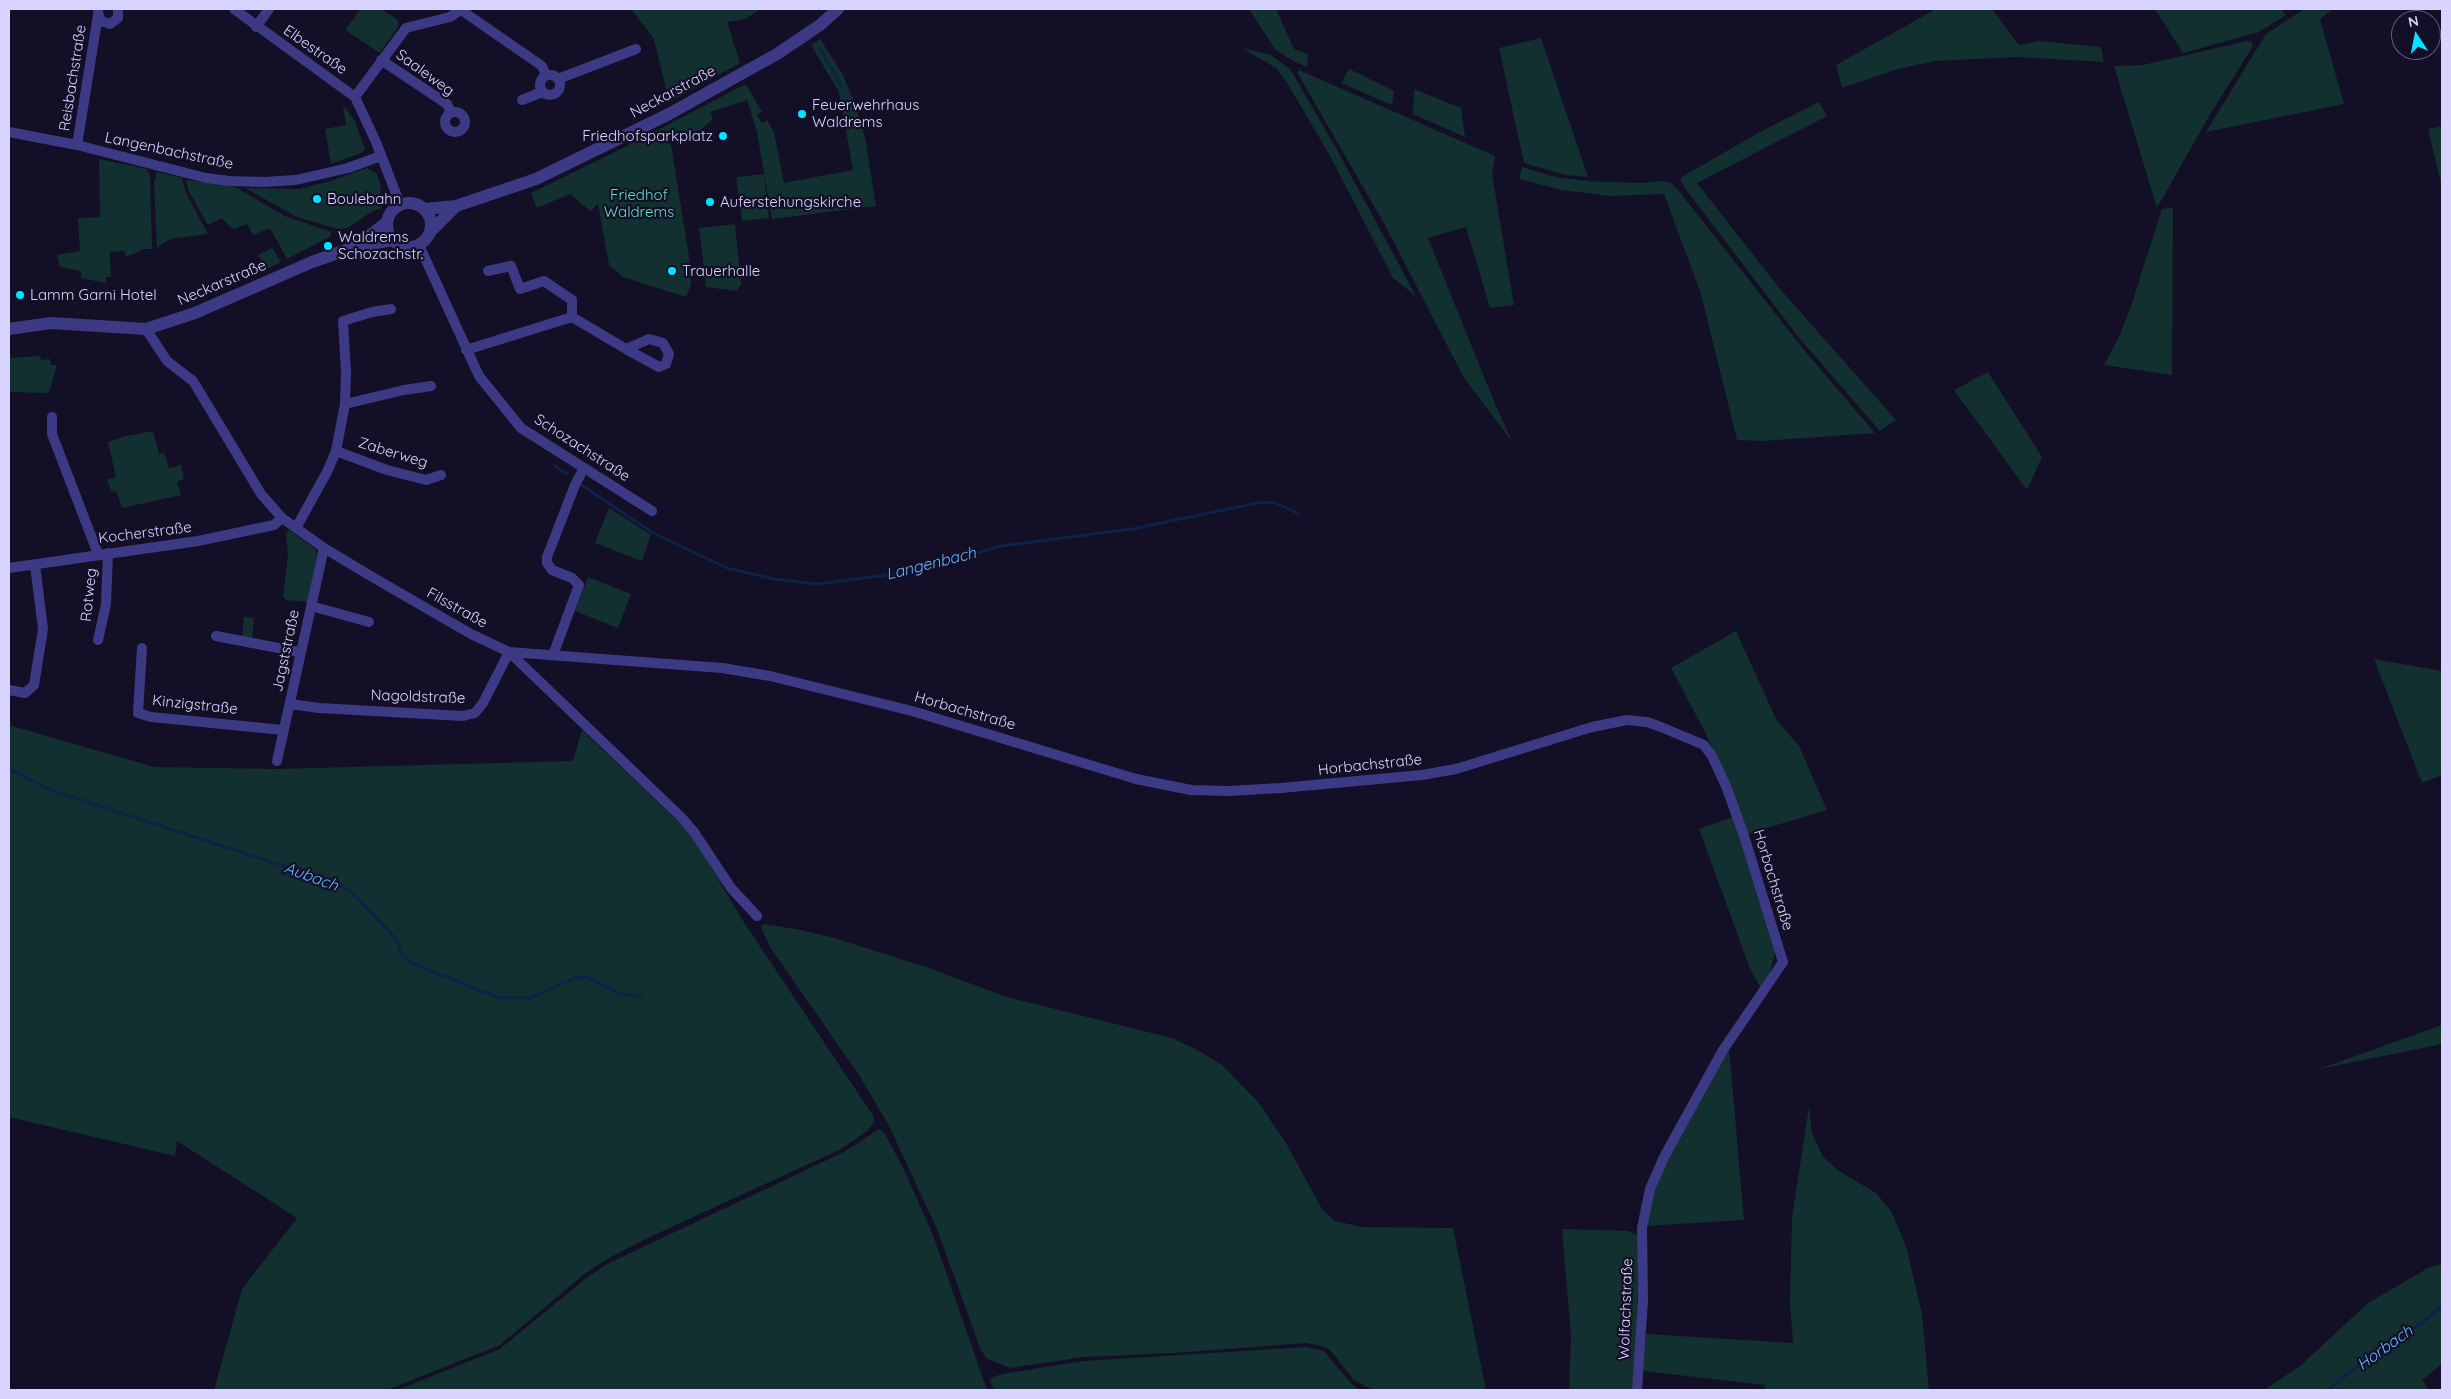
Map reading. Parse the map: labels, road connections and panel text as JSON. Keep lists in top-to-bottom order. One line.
{"streets":{"street":["Elbestraße","Saaleweg","Reisbachstraße","Neckarstraße","Langenbachstraße","Schozachstraße","Zaberweg","Kocherstraße","Rotweg","Filsstraße","Jagststraße","Nagoldstraße","Kinzigstraße","Horbachstraße","Wolfachstraße"]},"crossings":[["Elbestraße","Saaleweg"],["Reisbachstraße","Langenbachstraße"],["Neckarstraße","Schozachstraße"],["Neckarstraße","Filsstraße"],["Kocherstraße","Rotweg"],["Kocherstraße","Filsstraße"],["Filsstraße","Jagststraße"],["Filsstraße","Nagoldstraße"],["Filsstraße","Horbachstraße"],["Jagststraße","Nagoldstraße"],["Jagststraße","Kinzigstraße"],["Nagoldstraße","Horbachstraße"],["Horbachstraße","Wolfachstraße"]],"water":["Langenbach","Aubach","Horbach"],"parks":["Friedhof Waldrems"],"places":["Feuerwehrhaus Waldrems","Friedhofsparkplatz","Boulebahn","Auferstehungskirche","Waldrems Schozachstr.","Trauerhalle","Lamm Garni Hotel"],"north":"top"}
